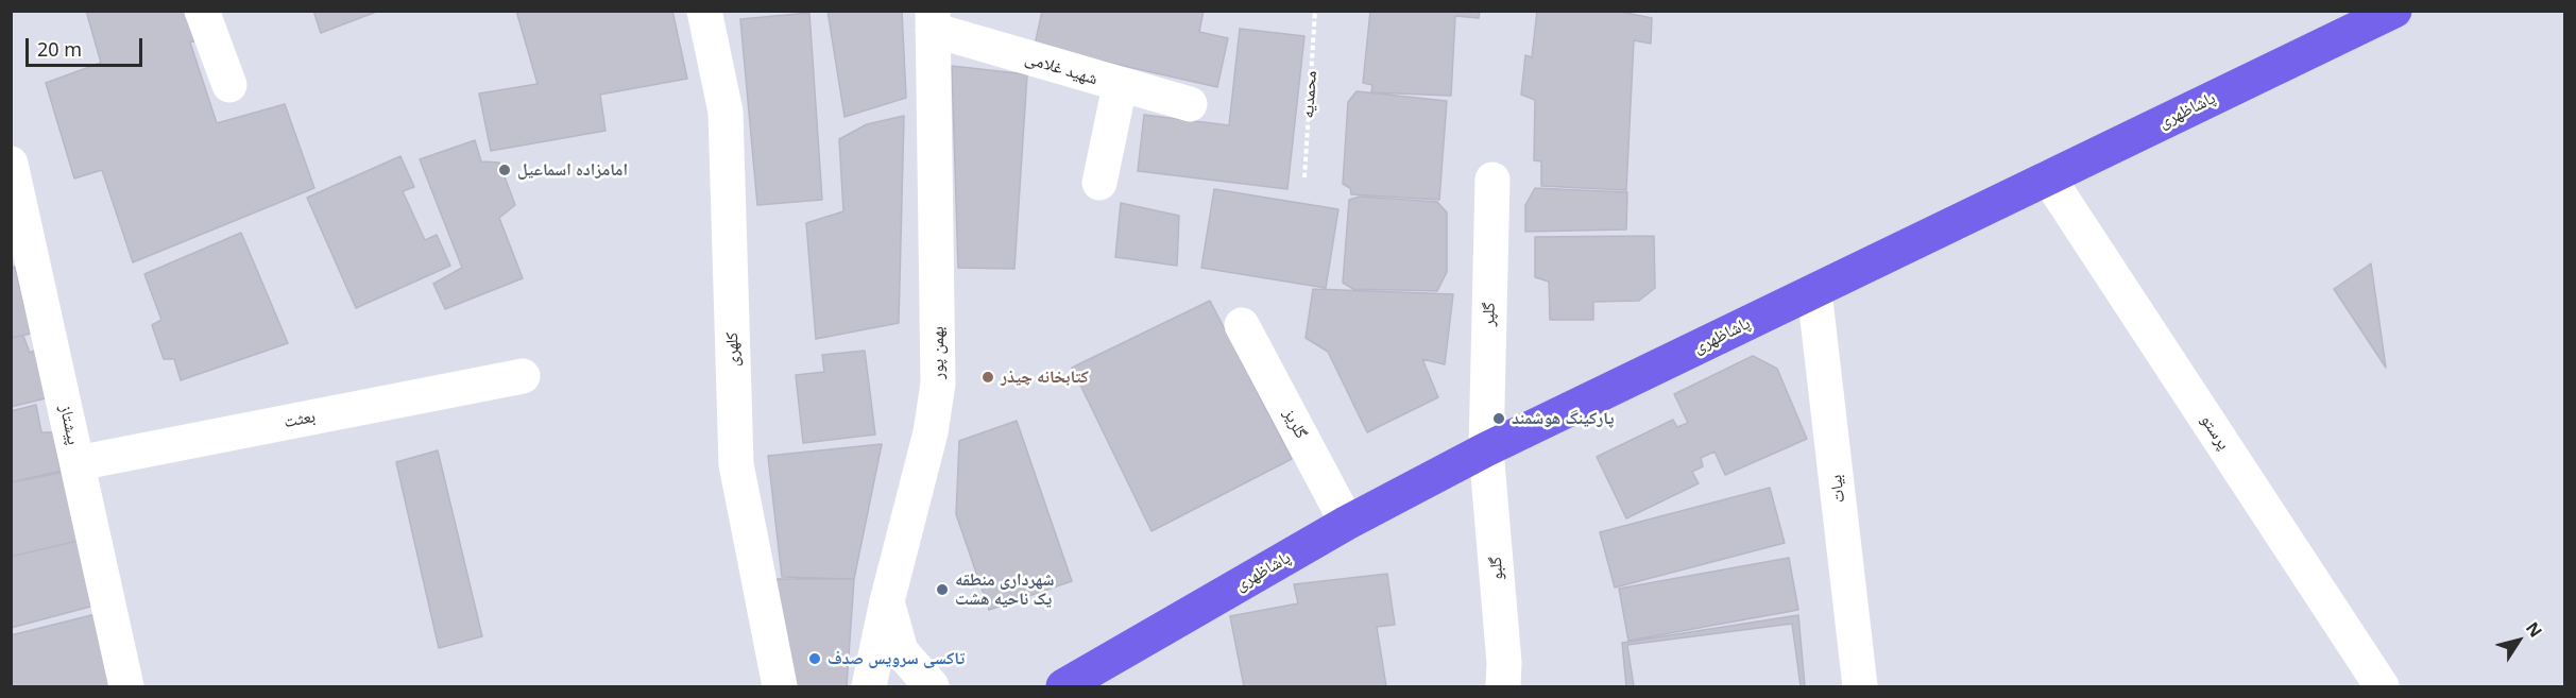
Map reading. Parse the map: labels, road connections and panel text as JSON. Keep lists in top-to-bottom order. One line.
{"streets":{"main road":["پاشاظهری"],"street":["شهید غلامی","گلپر","کلهری","بهمن پور","بعثت","گلریز","پیشتاز","پرستو","بیات","گلبو"],"path":["محمدیه"]},"crossings":[["شهید غلامی","بهمن پور"],["پاشاظهری","گلپر"],["پاشاظهری","گلریز"],["پاشاظهری","پرستو"],["پاشاظهری","بیات"],["پاشاظهری","گلبو"],["گلپر","گلبو"],["بعثت","پیشتاز"]],"places":["امامزاده اسماعیل","کتابخانه چیذر","پارکینگ هوشمند","شهرداری منطقه یک ناحیه هشت","تاکسی سرویس صدف"],"scale_bar":"20 m","north":"top right"}
